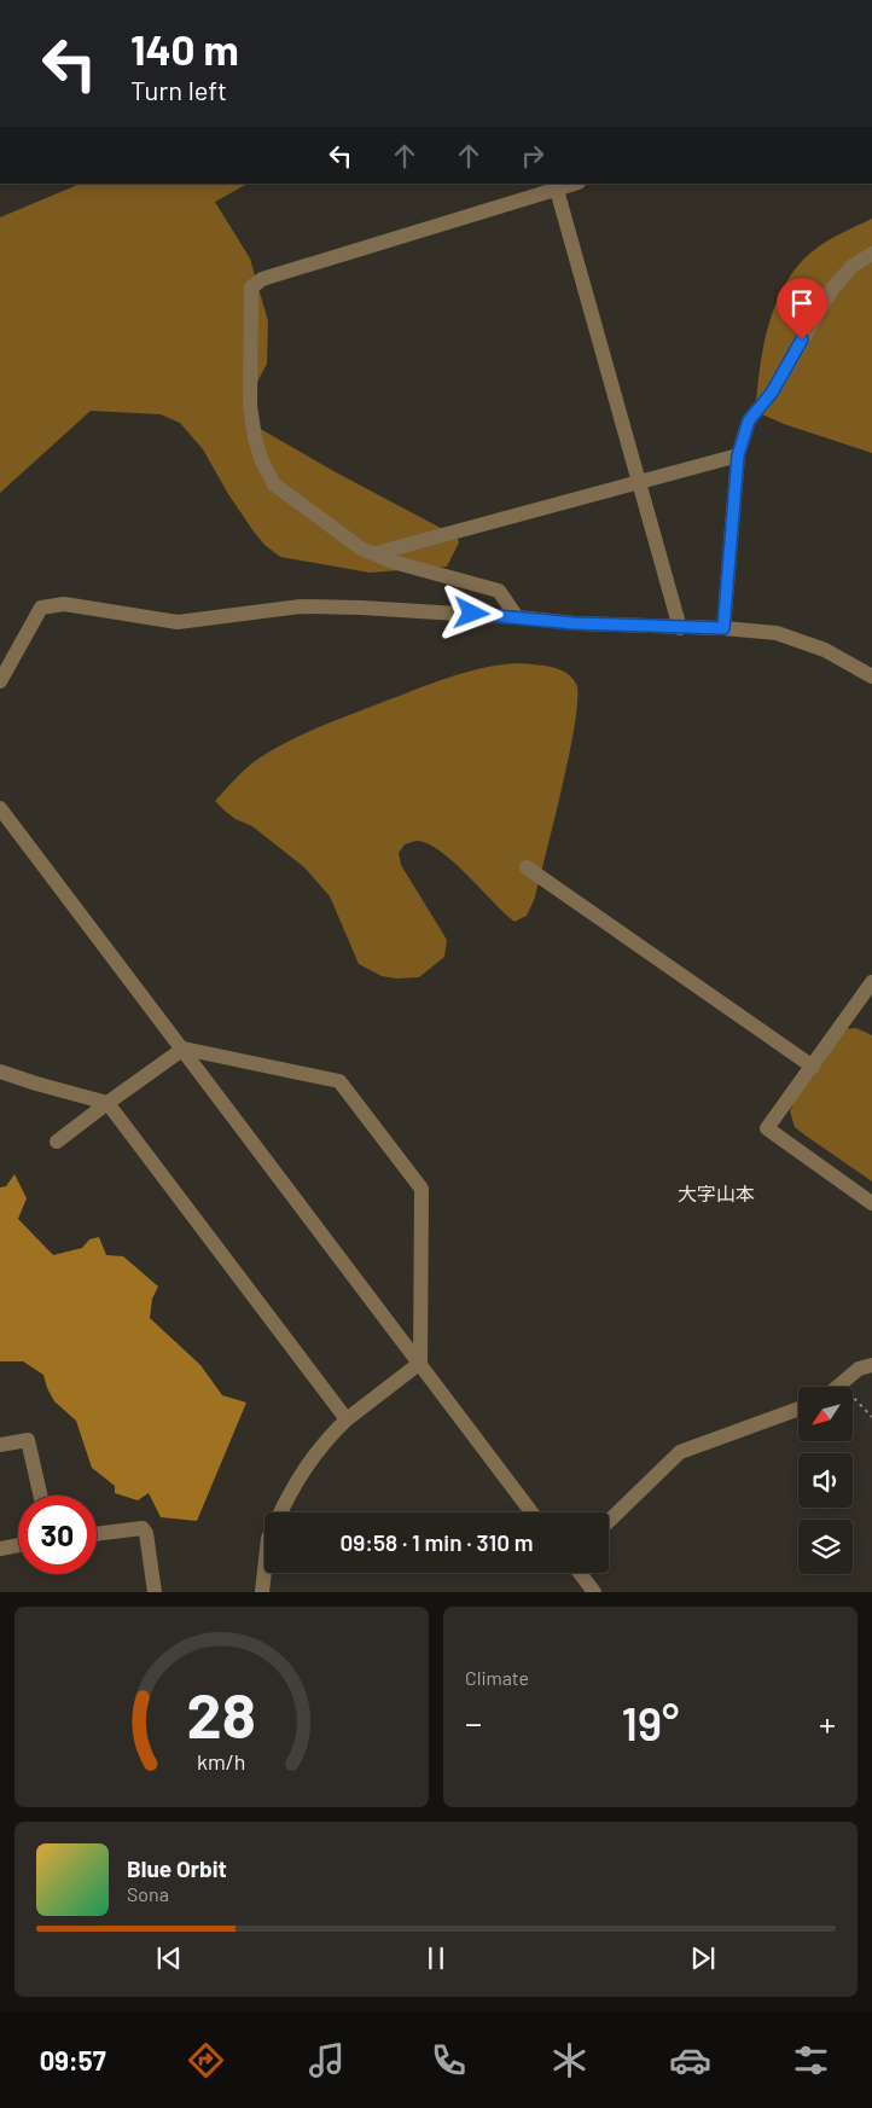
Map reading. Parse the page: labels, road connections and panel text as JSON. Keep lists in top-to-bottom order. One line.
{"districts":["大字山本"],"north":"bottom left","page":{"turn":["140 m","Turn left"],"limit":"30","trip":"09:58 · 1 min · 310 m","tile":"Climate","heat":["−","19°","+"],"song":["Blue Orbit","Sona"],"tabs":"09:57","gauge":["28","km/h"]}}
